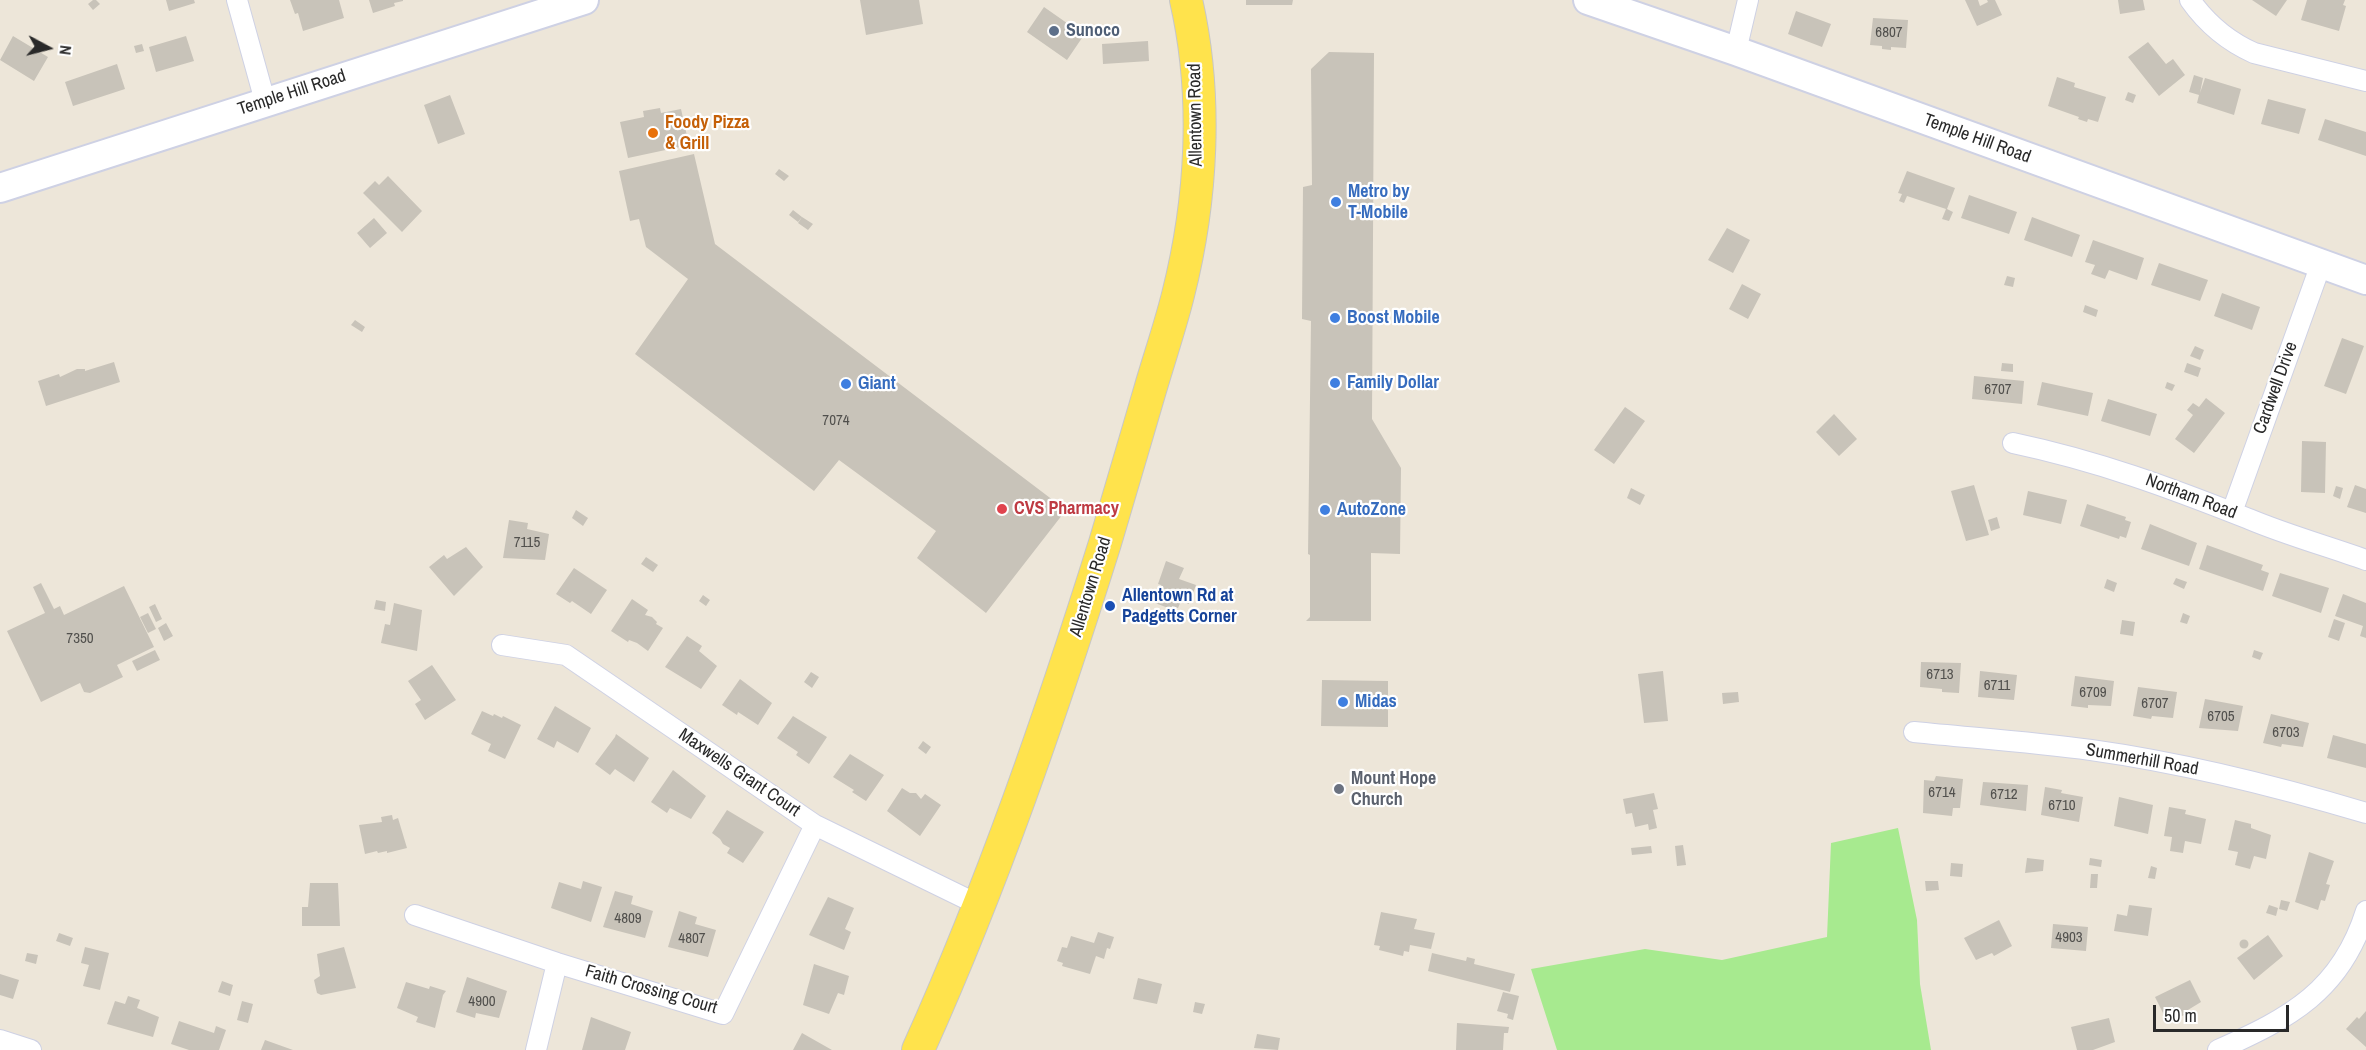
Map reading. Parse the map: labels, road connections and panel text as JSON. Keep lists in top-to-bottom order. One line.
{"streets":{"main road":["Temple Hill Road","Allentown Road"],"street":["Cardwell Drive","Northam Road","Summerhill Road","Maxwells Grant Court","Faith Crossing Court"]},"crossings":[["Temple Hill Road","Cardwell Drive"],["Allentown Road","Maxwells Grant Court"],["Cardwell Drive","Northam Road"],["Maxwells Grant Court","Faith Crossing Court"]],"places":["Sunoco","Foody Pizza & Grill","Metro by T-Mobile","Boost Mobile","Family Dollar","Giant","CVS Pharmacy","AutoZone","Allentown Rd at Padgetts Corner","Midas","Mount Hope Church"],"house_numbers":["6807","6707","7074","7115","7350","6713","6711","6709","6707","6705","6703","6714","6712","6710","4809","4903","4807","4900"],"scale_bar":"50 m","north":"right"}
